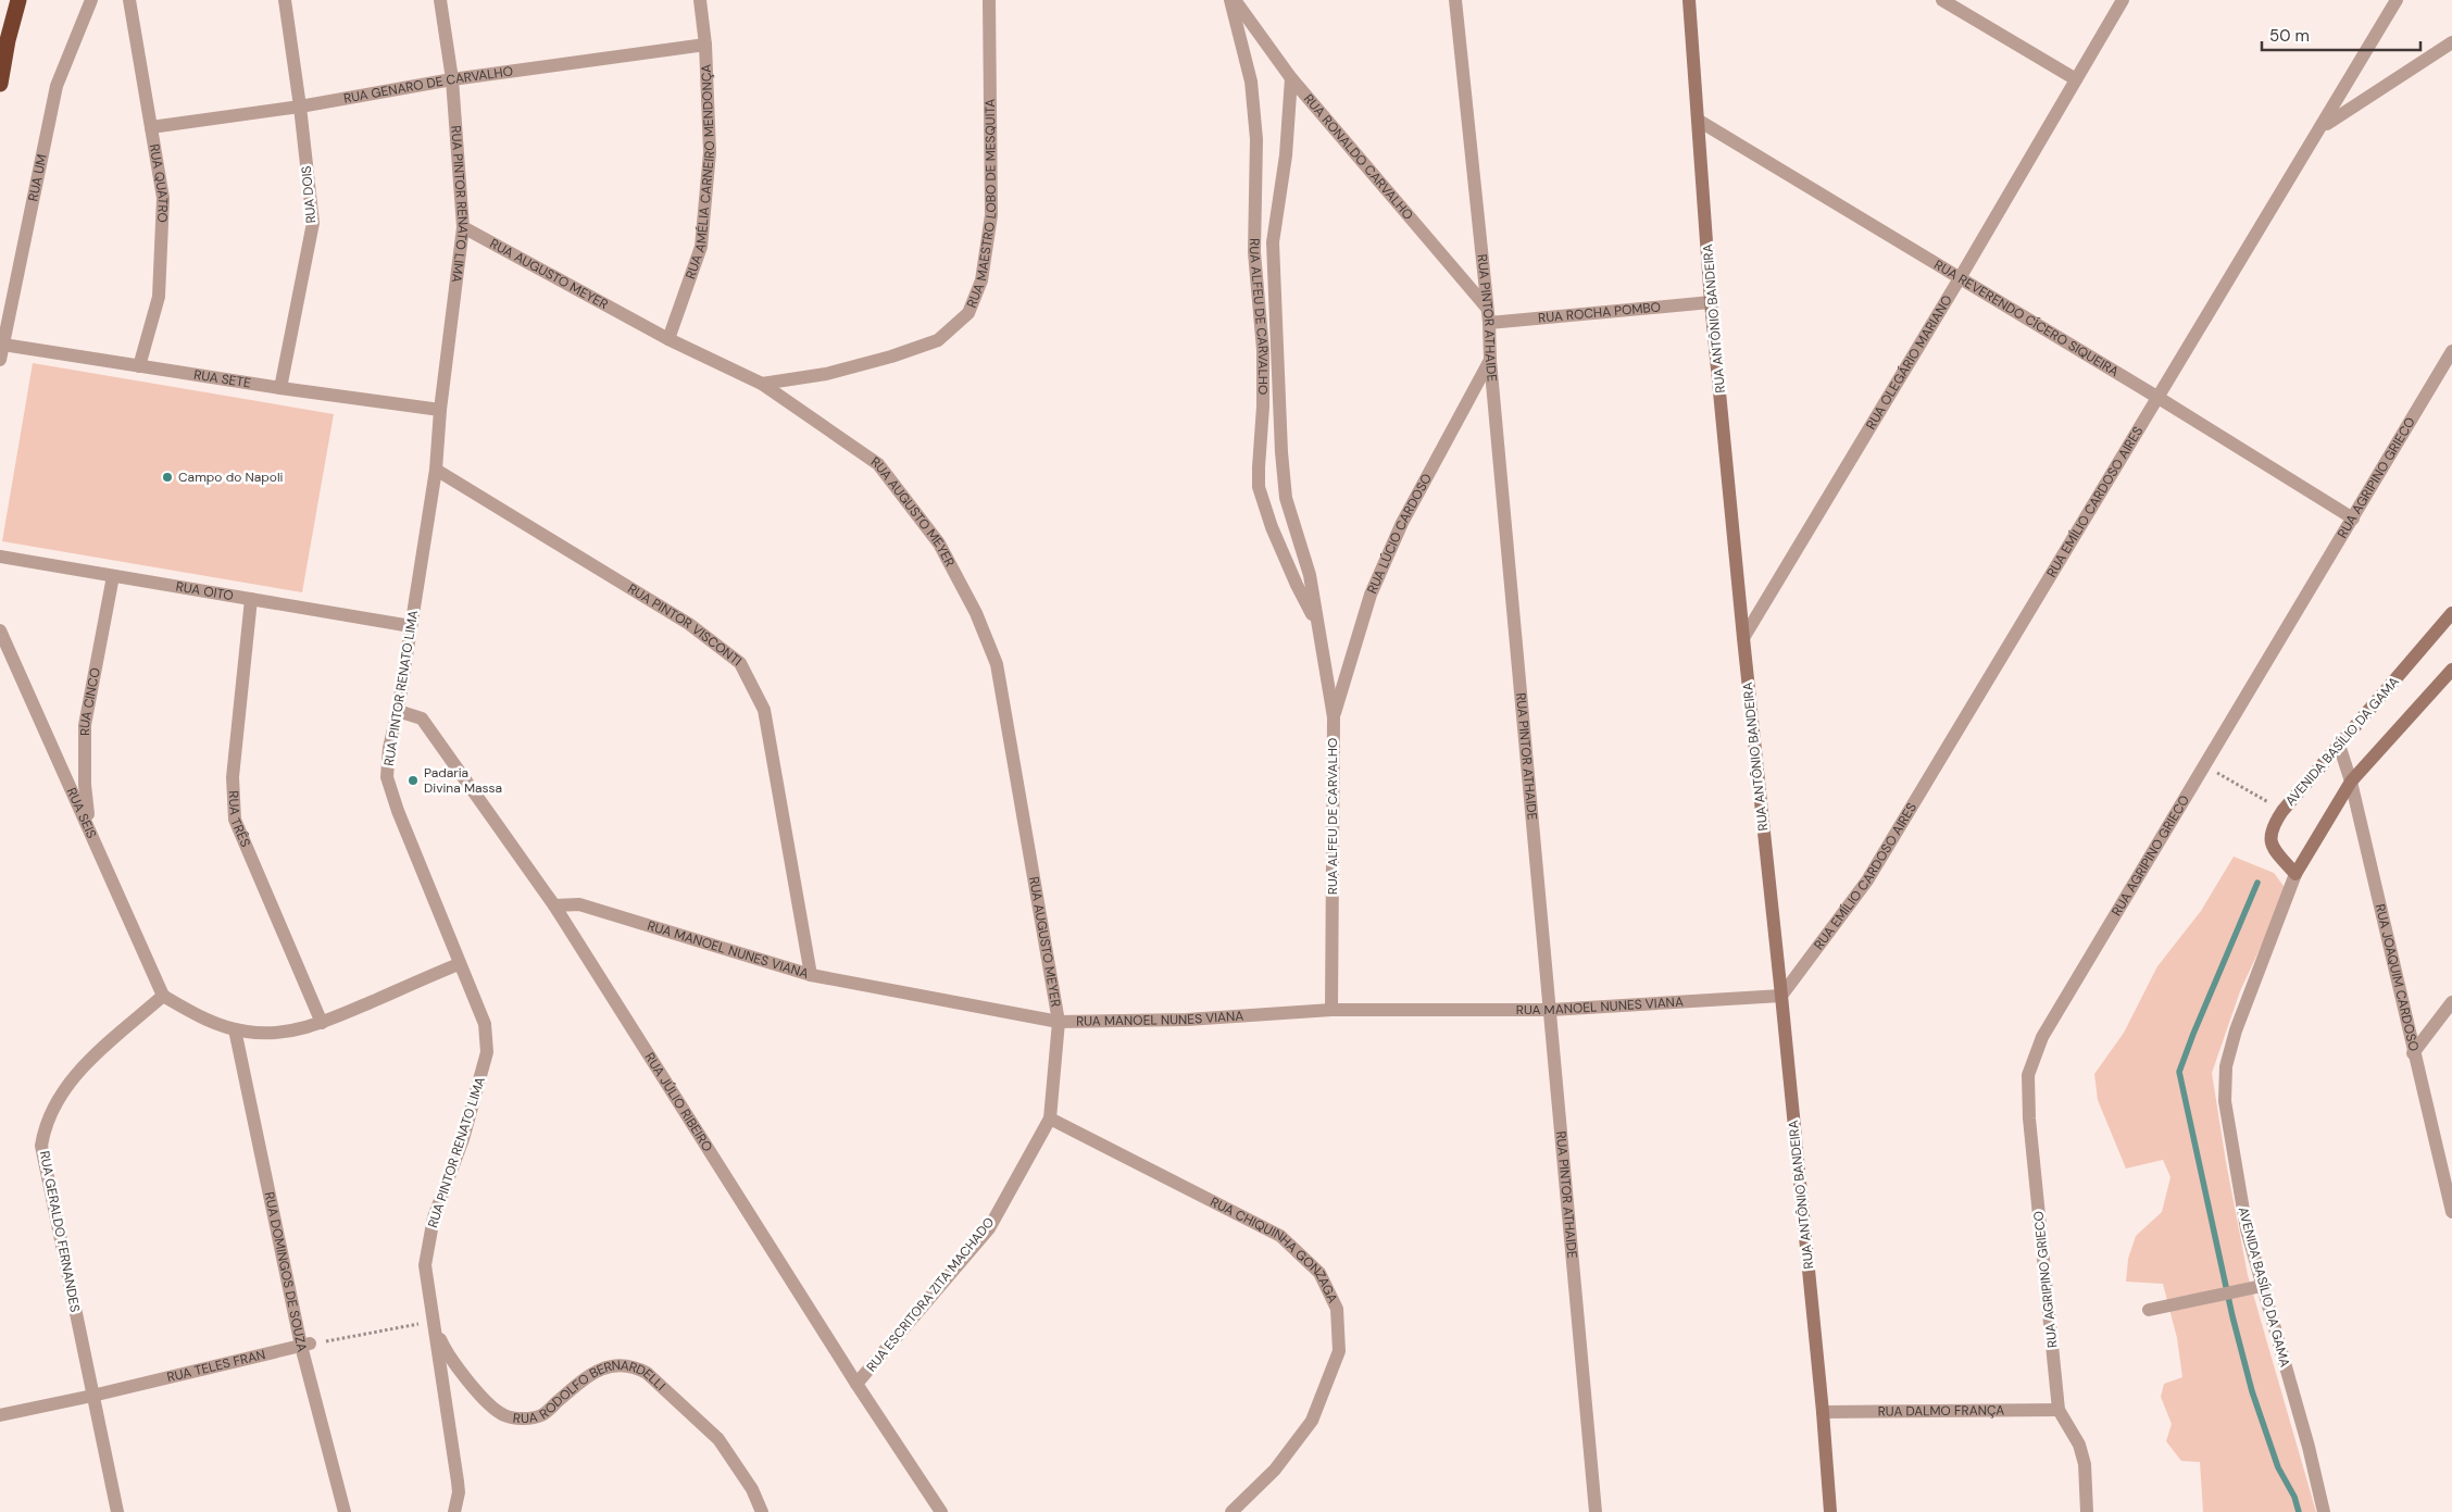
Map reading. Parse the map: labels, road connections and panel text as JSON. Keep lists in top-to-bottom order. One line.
{"streets":{"street":["RUA GENARO DE CARVALHO","RUA RONALDO CARVALHO","RUA AMÉLIA CARNEIRO MENDONÇA","RUA UM","RUA QUATRO","RUA DOIS","RUA MAESTRO LOBO DE MESQUITA","RUA PINTOR RENATO LIMA","RUA AUGUSTO MEYER","RUA ROCHA POMBO","RUA ALFEU DE CARVALHO","RUA PINTOR ATHAIDE","RUA ANTÔNIO BANDEIRA","RUA REVERENDO CÍCERO SIQUEIRA","RUA OLEGÁRIO MARIANO","RUA SETE","RUA AGRIPINO GRIECO","RUA EMÍLIO CARDOSO AIRES","RUA LÚCIO CARDOSO","RUA OITO","RUA PINTOR VISCONTI","RUA CINCO","AVENIDA BASÍLIO DA GAMA","RUA SEIS","RUA TRÊS","RUA MANOEL NUNES VIANA","RUA JOAQUIM CARDOSO","RUA JÚLIO RIBEIRO","RUA GERALDO FERNANDES","RUA CHIQUINHA GONZAGA","RUA DOMINGOS DE SOUZA","RUA ESCRITORA ZITA MACHADO","RUA TELES FRAN","RUA RODOLFO BERNARDELLI","RUA DALMO FRANÇA"]},"crossings":[["RUA GENARO DE CARVALHO","RUA AMÉLIA CARNEIRO MENDONÇA"],["RUA GENARO DE CARVALHO","RUA QUATRO"],["RUA GENARO DE CARVALHO","RUA DOIS"],["RUA GENARO DE CARVALHO","RUA PINTOR RENATO LIMA"],["RUA RONALDO CARVALHO","RUA ALFEU DE CARVALHO"],["RUA RONALDO CARVALHO","RUA PINTOR ATHAIDE"],["RUA AMÉLIA CARNEIRO MENDONÇA","RUA AUGUSTO MEYER"],["RUA UM","RUA SETE"],["RUA QUATRO","RUA SETE"],["RUA DOIS","RUA SETE"],["RUA MAESTRO LOBO DE MESQUITA","RUA AUGUSTO MEYER"],["RUA PINTOR RENATO LIMA","RUA AUGUSTO MEYER"],["RUA PINTOR RENATO LIMA","RUA SETE"],["RUA PINTOR RENATO LIMA","RUA OITO"],["RUA PINTOR RENATO LIMA","RUA PINTOR VISCONTI"],["RUA PINTOR RENATO LIMA","RUA JÚLIO RIBEIRO"],["RUA PINTOR RENATO LIMA","RUA RODOLFO BERNARDELLI"],["RUA AUGUSTO MEYER","RUA MANOEL NUNES VIANA"],["RUA AUGUSTO MEYER","RUA ESCRITORA ZITA MACHADO"],["RUA ROCHA POMBO","RUA PINTOR ATHAIDE"],["RUA ROCHA POMBO","RUA ANTÔNIO BANDEIRA"],["RUA ALFEU DE CARVALHO","RUA LÚCIO CARDOSO"],["RUA ALFEU DE CARVALHO","RUA MANOEL NUNES VIANA"],["RUA PINTOR ATHAIDE","RUA LÚCIO CARDOSO"],["RUA PINTOR ATHAIDE","RUA MANOEL NUNES VIANA"],["RUA ANTÔNIO BANDEIRA","RUA REVERENDO CÍCERO SIQUEIRA"],["RUA ANTÔNIO BANDEIRA","RUA OLEGÁRIO MARIANO"],["RUA ANTÔNIO BANDEIRA","RUA EMÍLIO CARDOSO AIRES"],["RUA ANTÔNIO BANDEIRA","RUA MANOEL NUNES VIANA"],["RUA ANTÔNIO BANDEIRA","RUA DALMO FRANÇA"],["RUA REVERENDO CÍCERO SIQUEIRA","RUA OLEGÁRIO MARIANO"],["RUA REVERENDO CÍCERO SIQUEIRA","RUA AGRIPINO GRIECO"],["RUA REVERENDO CÍCERO SIQUEIRA","RUA EMÍLIO CARDOSO AIRES"],["RUA AGRIPINO GRIECO","RUA DALMO FRANÇA"],["RUA EMÍLIO CARDOSO AIRES","RUA MANOEL NUNES VIANA"],["RUA OITO","RUA CINCO"],["RUA OITO","RUA TRÊS"],["RUA PINTOR VISCONTI","RUA MANOEL NUNES VIANA"],["RUA CINCO","RUA SEIS"],["AVENIDA BASÍLIO DA GAMA","RUA JOAQUIM CARDOSO"],["RUA SEIS","RUA GERALDO FERNANDES"],["RUA MANOEL NUNES VIANA","RUA JÚLIO RIBEIRO"],["RUA MANOEL NUNES VIANA","RUA ESCRITORA ZITA MACHADO"],["RUA JÚLIO RIBEIRO","RUA ESCRITORA ZITA MACHADO"],["RUA GERALDO FERNANDES","RUA TELES FRAN"],["RUA CHIQUINHA GONZAGA","RUA ESCRITORA ZITA MACHADO"],["RUA DOMINGOS DE SOUZA","RUA TELES FRAN"]],"places":["Campo do Napoli","Padaria Divina Massa"],"scale_bar":"50 m"}
